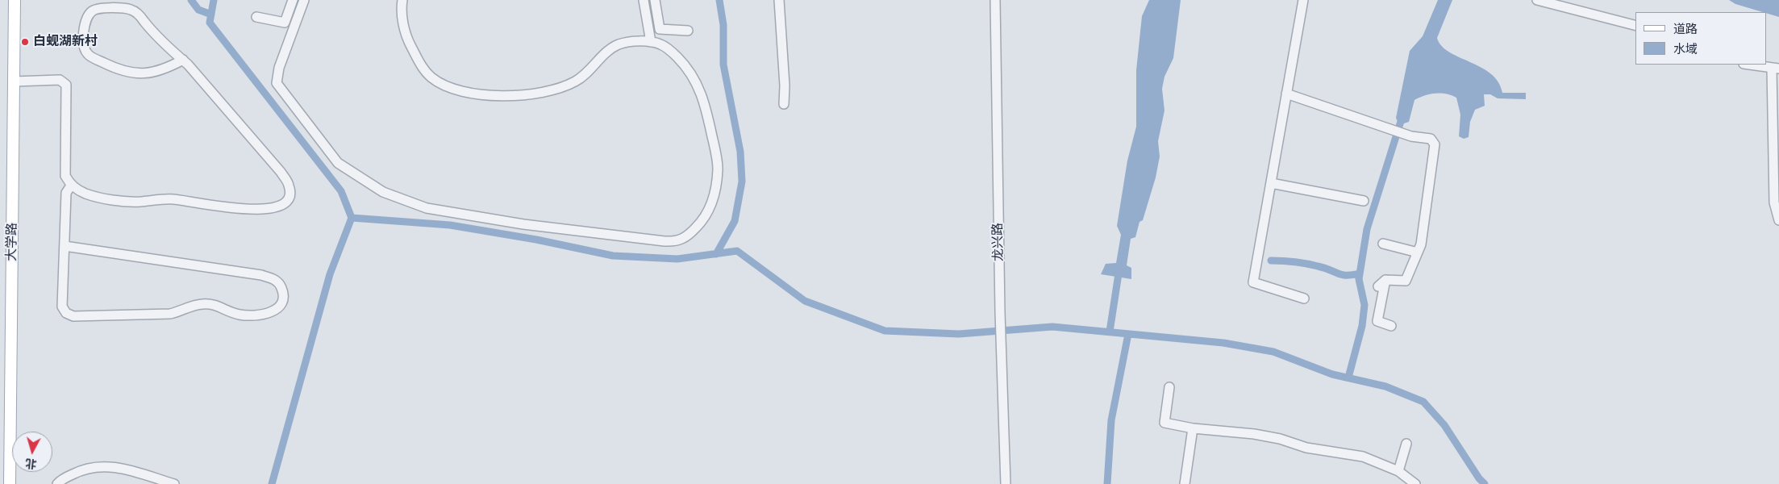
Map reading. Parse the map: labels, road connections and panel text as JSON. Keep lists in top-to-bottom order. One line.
{"streets":{"main road":["大学路"],"street":["龙兴路"]},"places":["白蚬湖新村"],"legend":["道路","水域"],"north":"bottom"}
